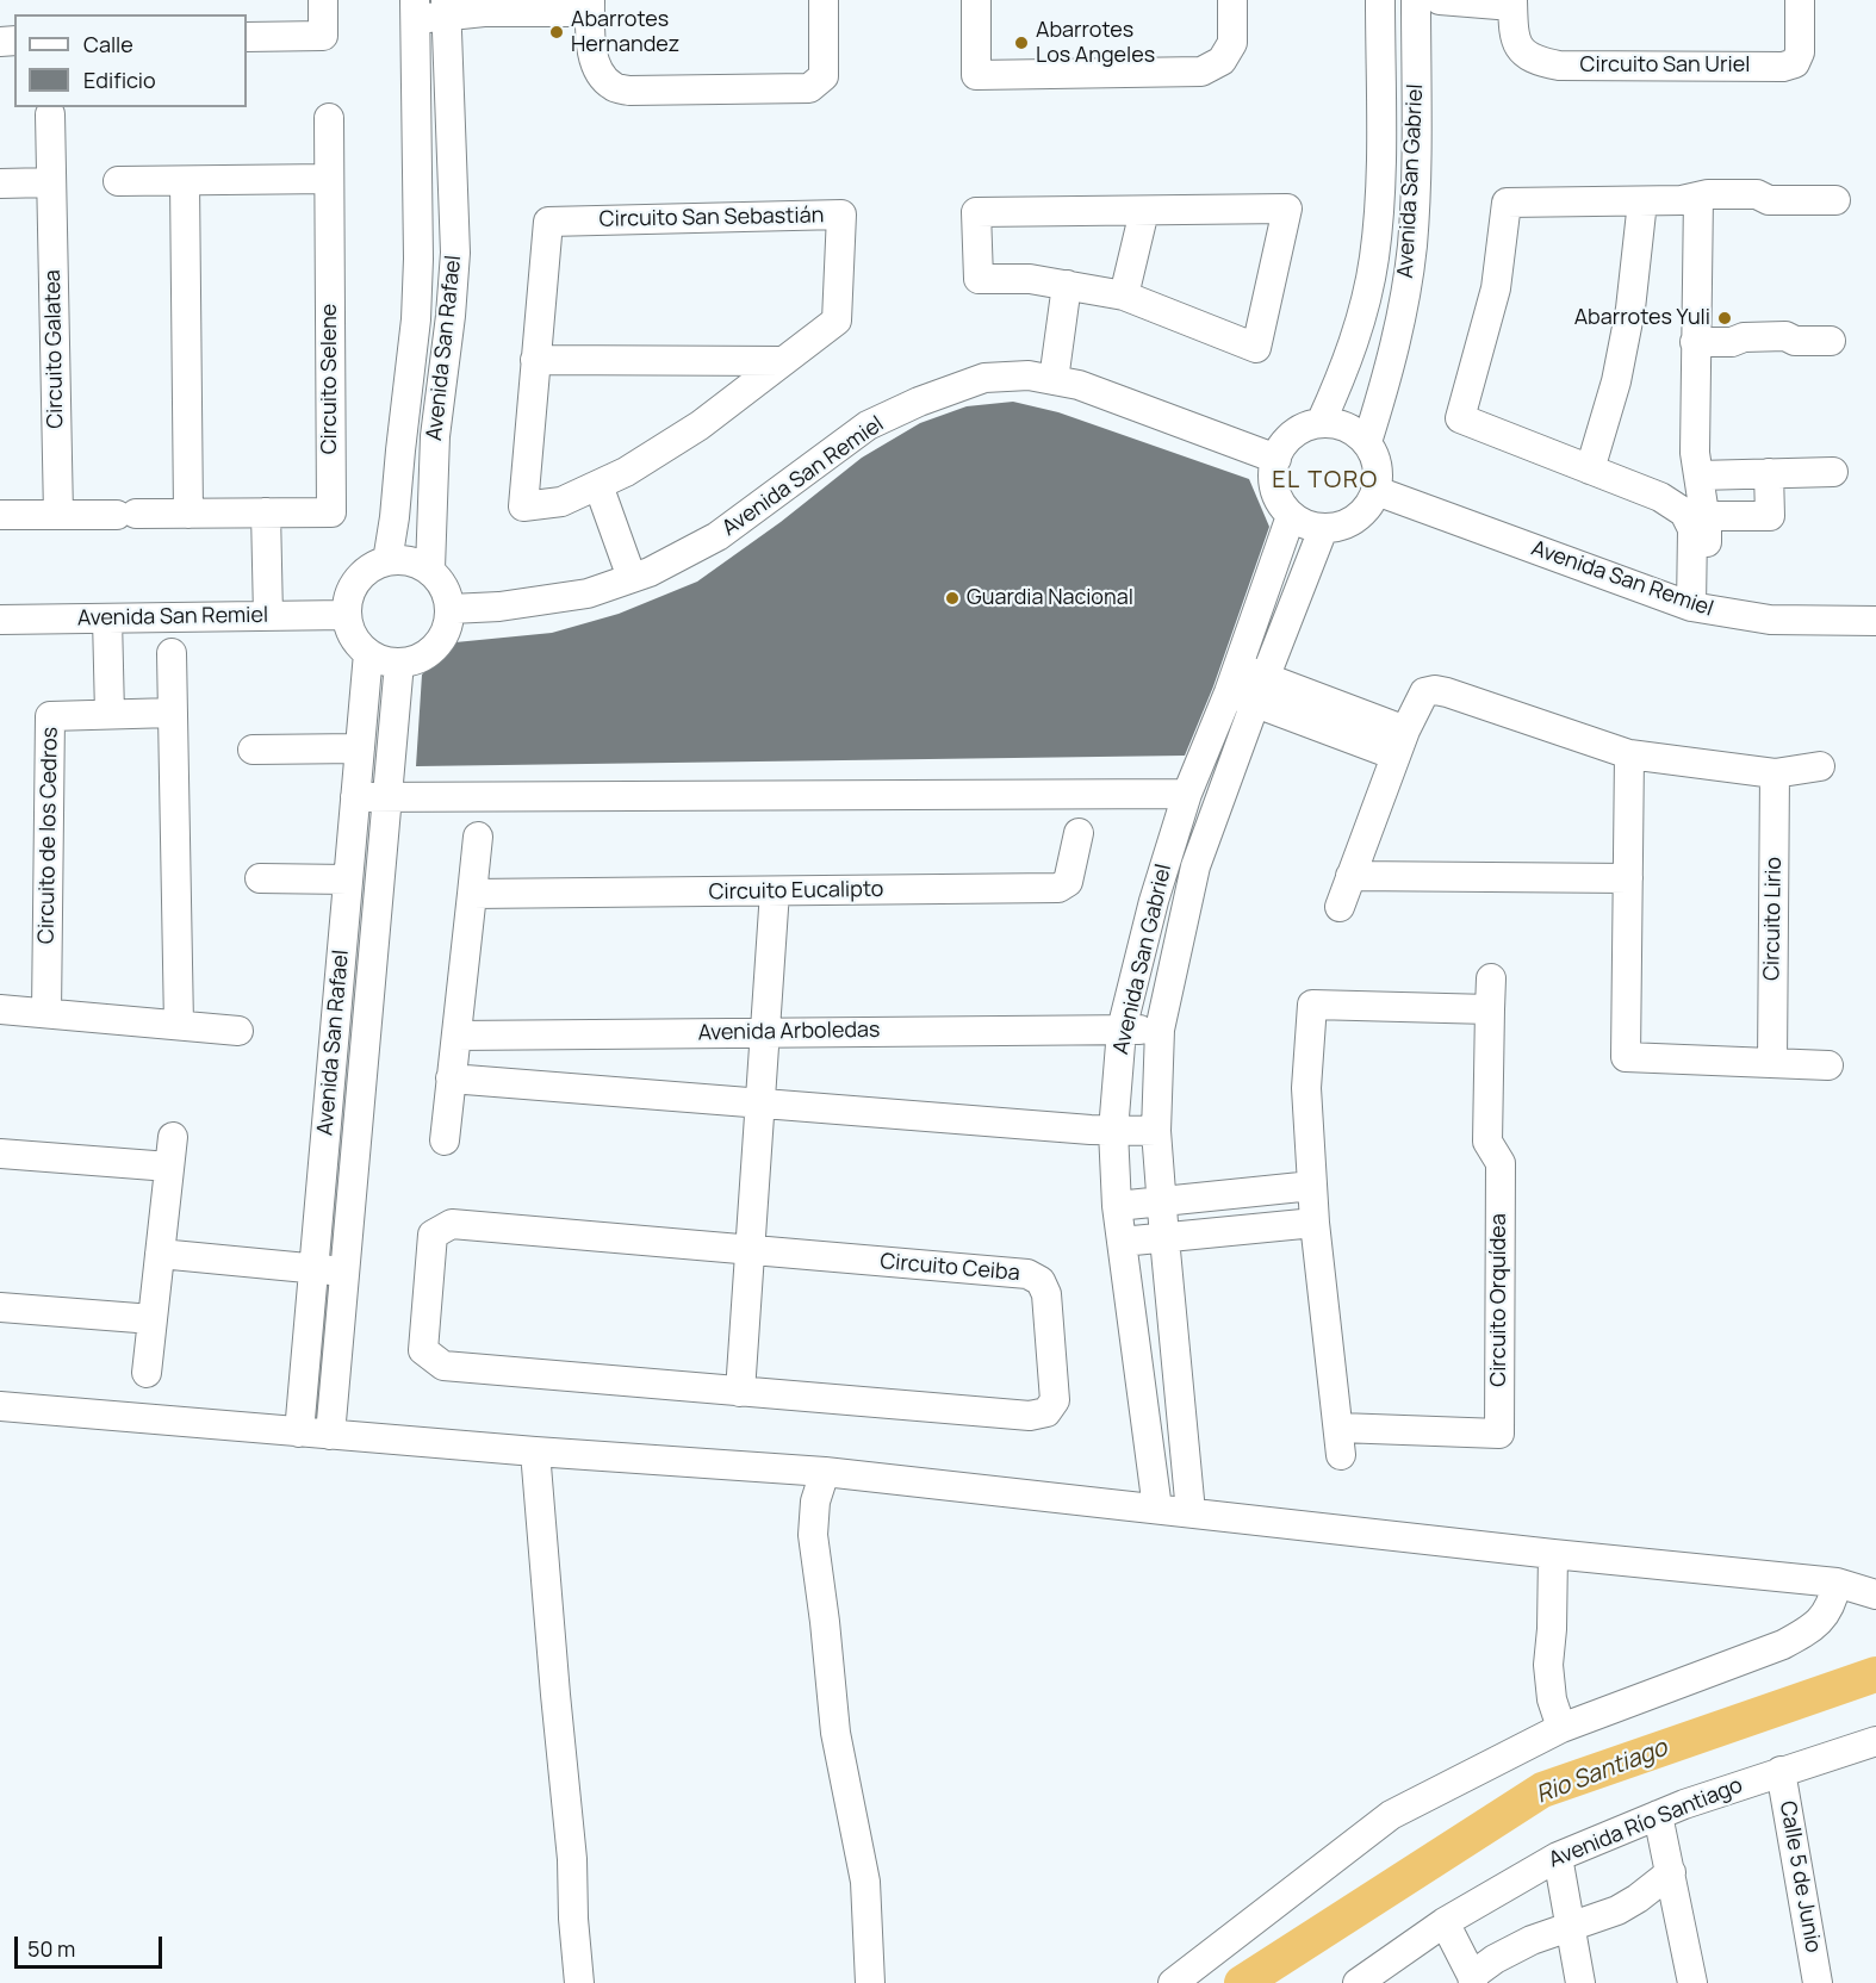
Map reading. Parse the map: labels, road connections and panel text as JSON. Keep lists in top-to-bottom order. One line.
{"streets":{"street":["Circuito San Uriel","Avenida San Gabriel","Circuito San Sebastián","Avenida San Rafael","Circuito Galatea","Circuito Selene","Avenida San Remiel","Circuito de los Cedros","Circuito Eucalipto","Circuito Lirio","Avenida Arboledas","Circuito Ceiba","Circuito Orquídea","Avenida Río Santiago","Calle 5 de Junio"]},"crossings":[["Avenida San Gabriel","Avenida San Remiel"],["Avenida San Gabriel","Avenida Arboledas"],["Avenida San Rafael","Avenida San Remiel"],["Circuito Galatea","Circuito Selene"],["Avenida Río Santiago","Calle 5 de Junio"]],"districts":["EL TORO"],"water":["Rio Santiago"],"places":["Abarrotes Hernandez","Abarrotes Los Angeles","Abarrotes Yuli","Guardia Nacional"],"legend":["Calle","Edificio"],"scale_bar":"50 m"}
